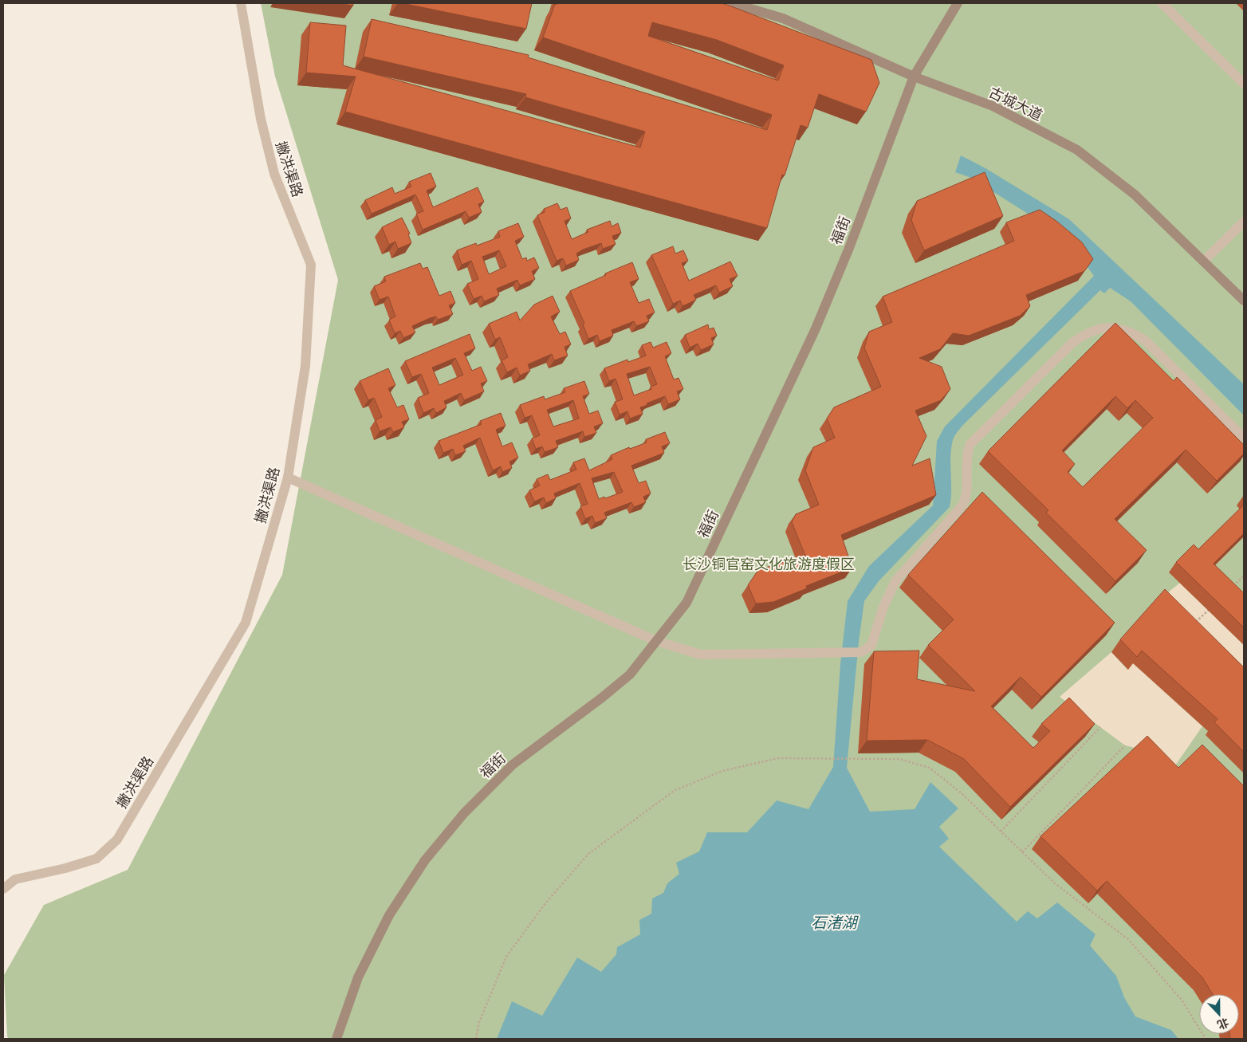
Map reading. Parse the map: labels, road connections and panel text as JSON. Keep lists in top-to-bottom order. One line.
{"streets":{"street":["古城大道","撇洪渠路","福街"]},"crossings":[["古城大道","福街"]],"water":["石渚湖"],"parks":["长沙铜官窑文化旅游度假区"],"north":"bottom"}
